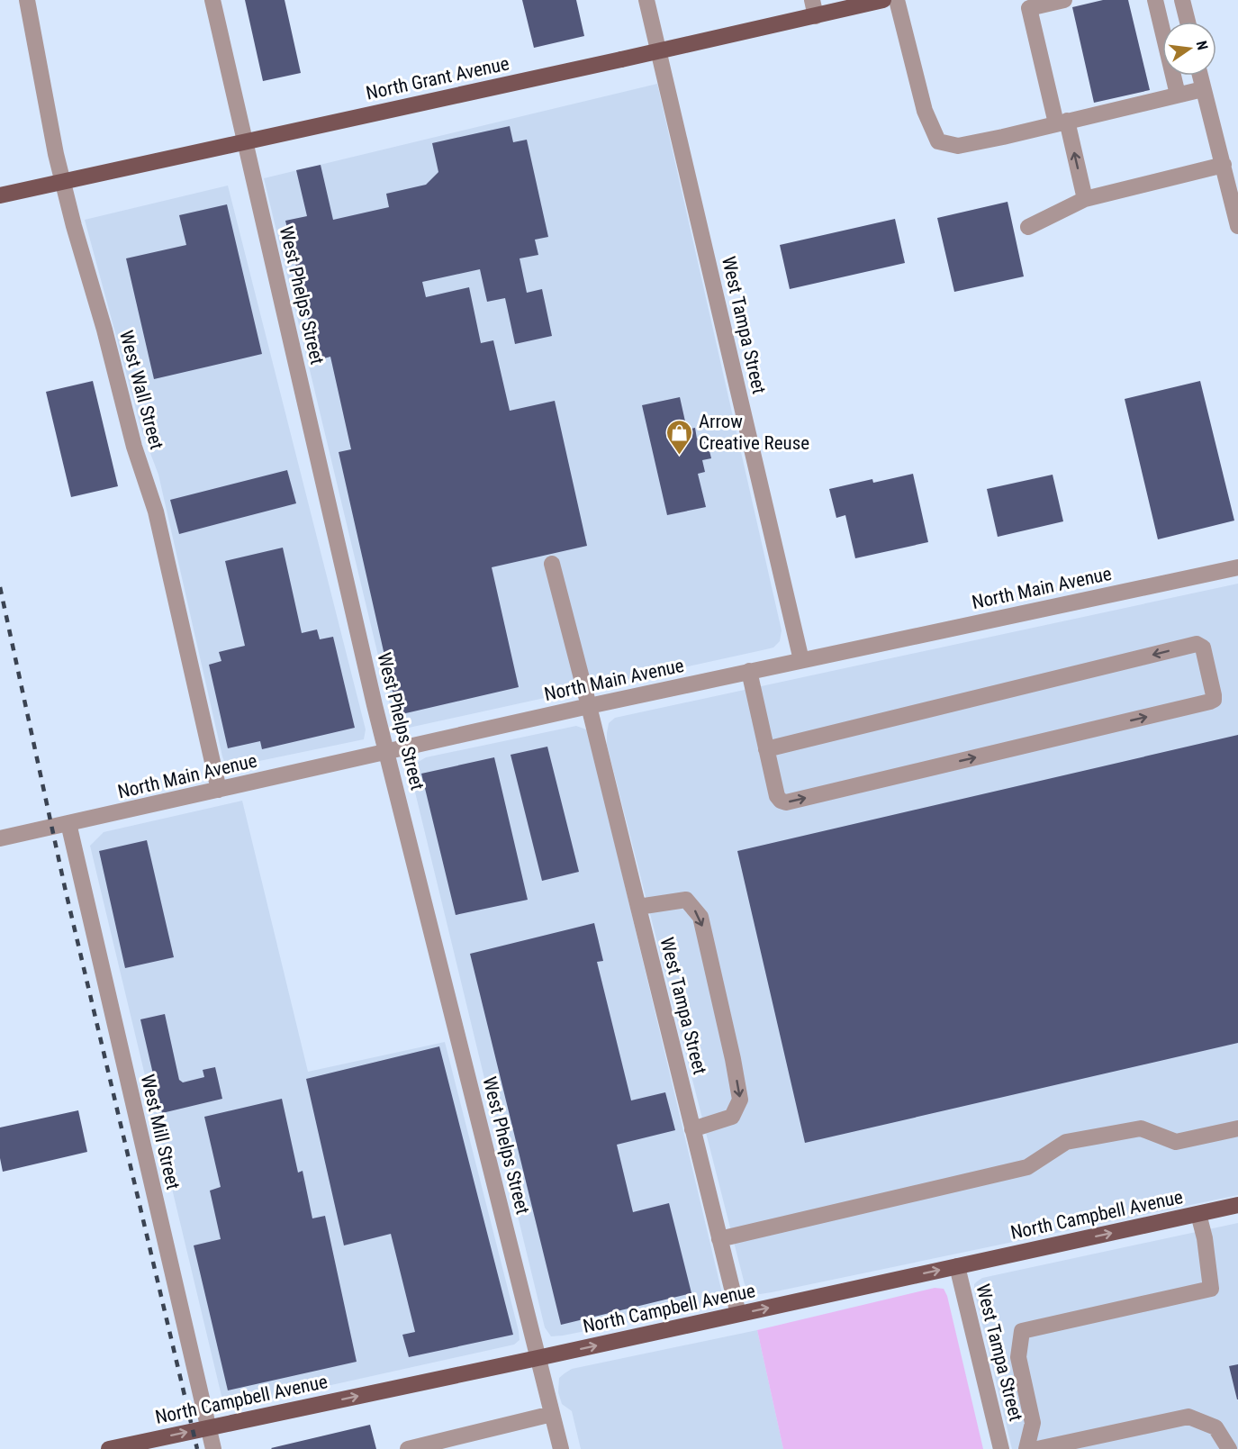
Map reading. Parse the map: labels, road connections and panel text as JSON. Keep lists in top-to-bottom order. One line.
{"streets":{"main road":["North Grant Avenue","North Campbell Avenue"],"street":["West Phelps Street","West Tampa Street","West Wall Street","North Main Avenue","West Mill Street"]},"crossings":[["North Grant Avenue","West Tampa Street"],["West Phelps Street","North Main Avenue"],["West Phelps Street","North Campbell Avenue"],["West Tampa Street","North Main Avenue"],["West Tampa Street","North Campbell Avenue"],["West Wall Street","North Main Avenue"],["North Main Avenue","West Mill Street"],["West Mill Street","North Campbell Avenue"]],"one_way":["North Campbell Avenue"],"places":{"shop":["Arrow Creative Reuse"]},"north":"right"}
